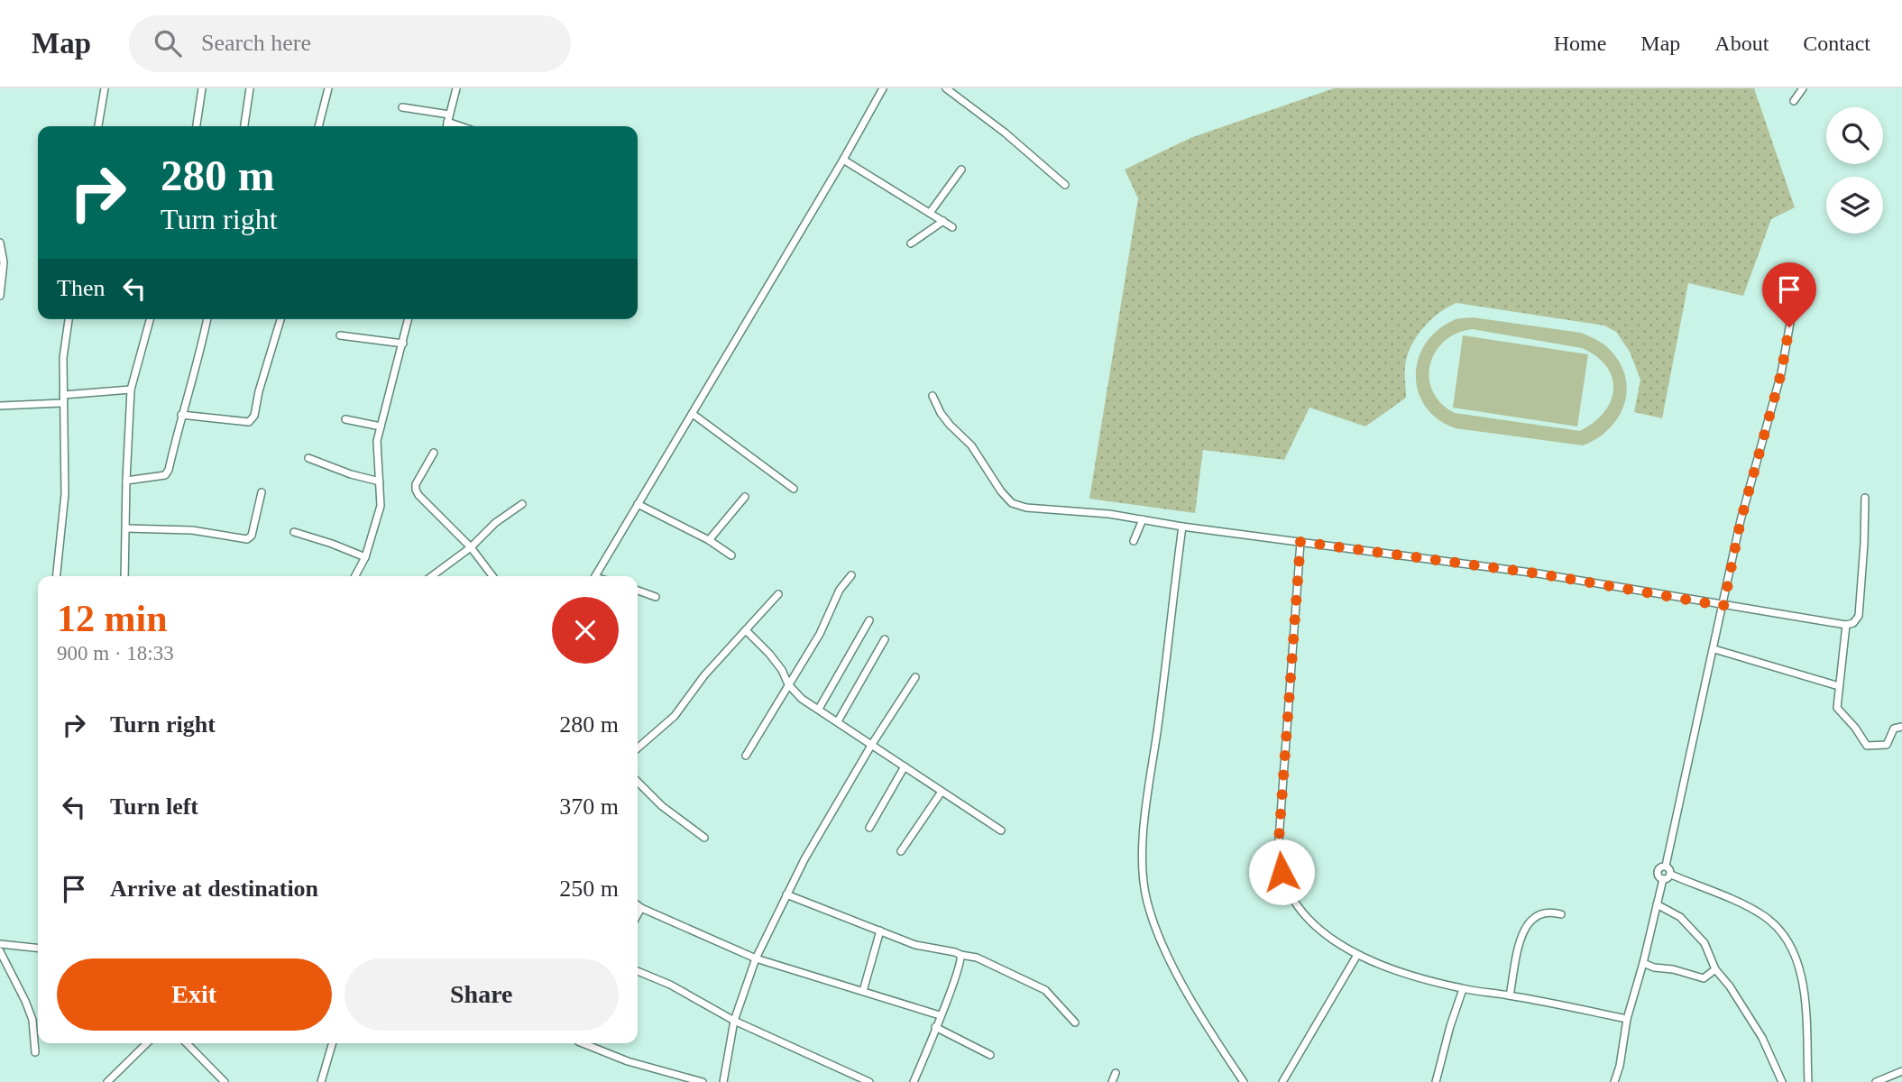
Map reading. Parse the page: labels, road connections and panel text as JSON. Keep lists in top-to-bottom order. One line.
{"page":{"header":"Map","search":"Search here","nav":["Home","Map","About","Contact"],"turn":["280 m","Turn right"],"then":"Then","heading":["12 min","900 m · 18:33"],"list":[{"name":"Turn right","value":"280 m"},{"name":"Turn left","value":"370 m"},{"name":"Arrive at destination","value":"250 m"}],"buttons":["Exit","Share"]}}
